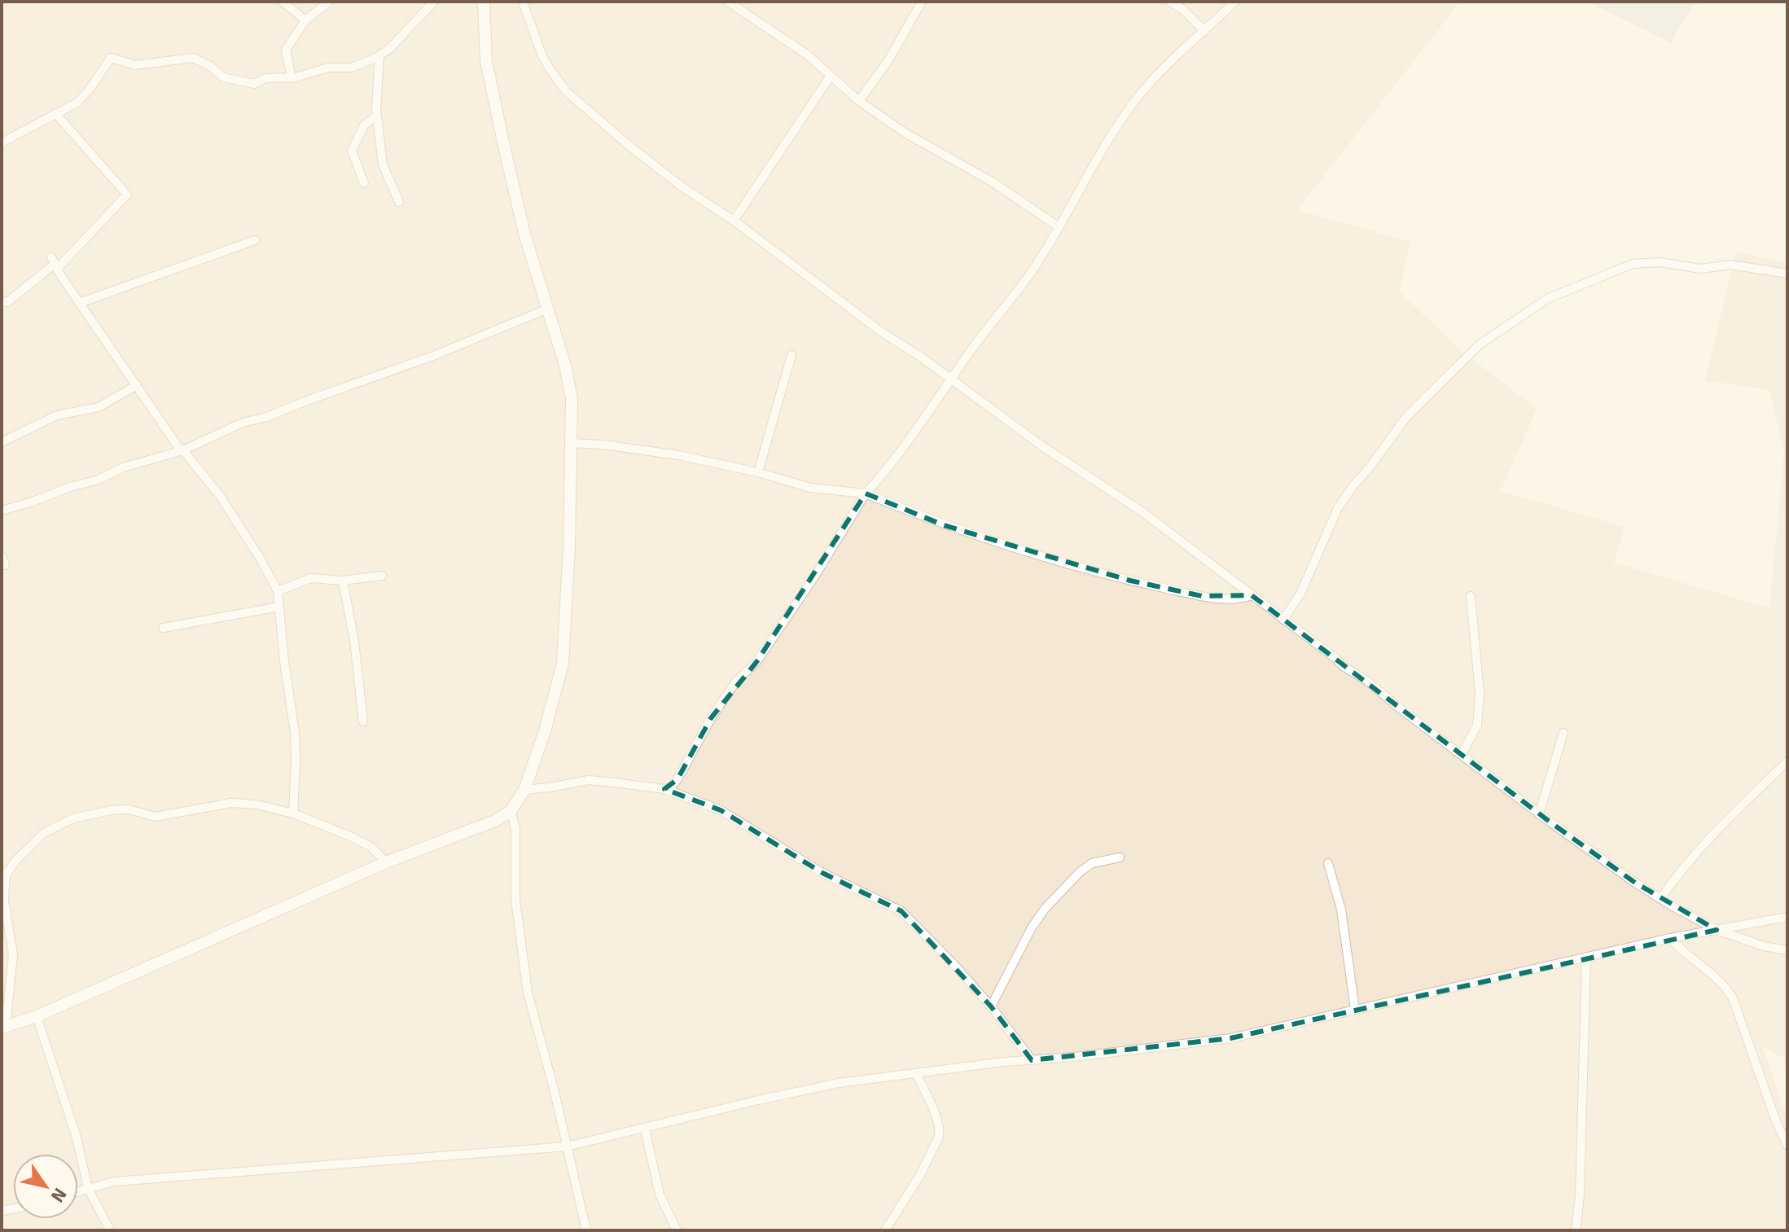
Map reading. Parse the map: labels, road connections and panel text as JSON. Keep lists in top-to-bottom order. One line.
{"north":"bottom right"}
